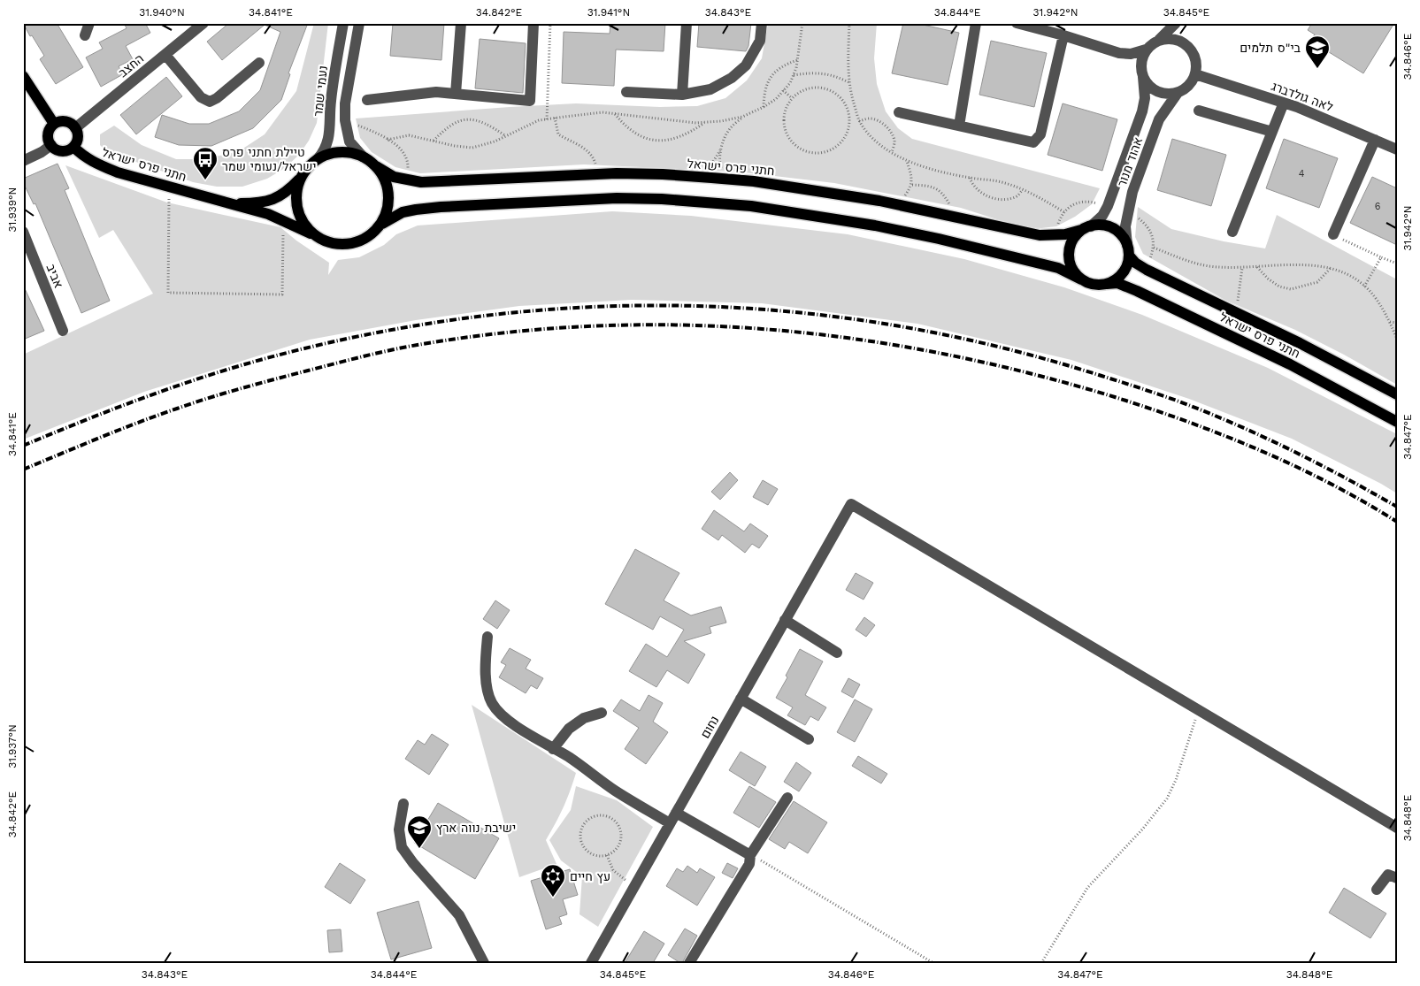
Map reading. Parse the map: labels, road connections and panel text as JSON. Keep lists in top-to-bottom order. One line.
{"streets":{"main road":["חתני פרס ישראל"],"street":["החצב","נעמי שמר","לאה גולדברג","אהוד מנור","אביב","נחום"]},"crossings":[["החצב","חתני פרס ישראל"],["נעמי שמר","חתני פרס ישראל"],["לאה גולדברג","אהוד מנור"],["אהוד מנור","חתני פרס ישראל"]],"places":{"school or university":["בי\"ס תלמים","ישיבת נווה ארץ"],"bus stop":["טיילת חתני פרס ישראל/נעומי שמר"],"synagogue":["עץ חיים"]},"house_numbers":["4","6"],"coordinates":["31.940°N","34.841°E","34.842°E","31.941°N","34.843°E","34.844°E","31.942°N","34.845°E","34.846°E","31.939°N","34.847°E","31.937°N","34.848°E"]}
